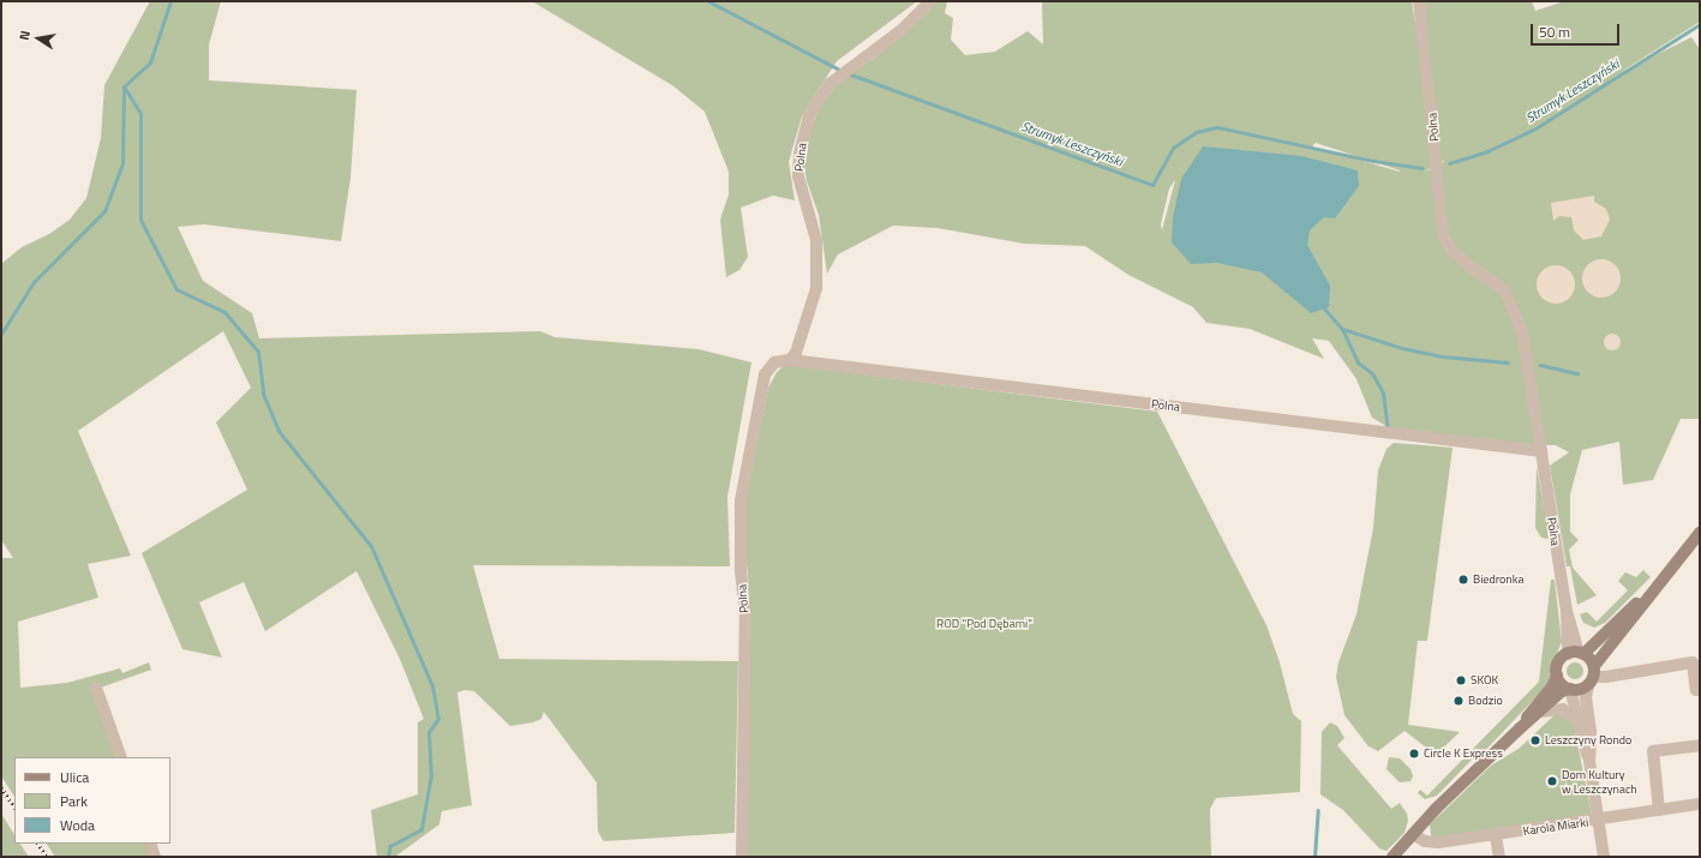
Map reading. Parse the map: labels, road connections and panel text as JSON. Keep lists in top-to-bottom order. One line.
{"streets":{"street":["Polna","Karola Miarki"]},"water":["Strumyk Leszczyński"],"parks":["ROD \"Pod Dębami\""],"places":["Biedronka","SKOK","Bodzio","Leszczyny Rondo","Circle K Express","Dom Kultury w Leszczynach"],"legend":["Ulica","Park","Woda"],"scale_bar":"50 m","north":"left"}
